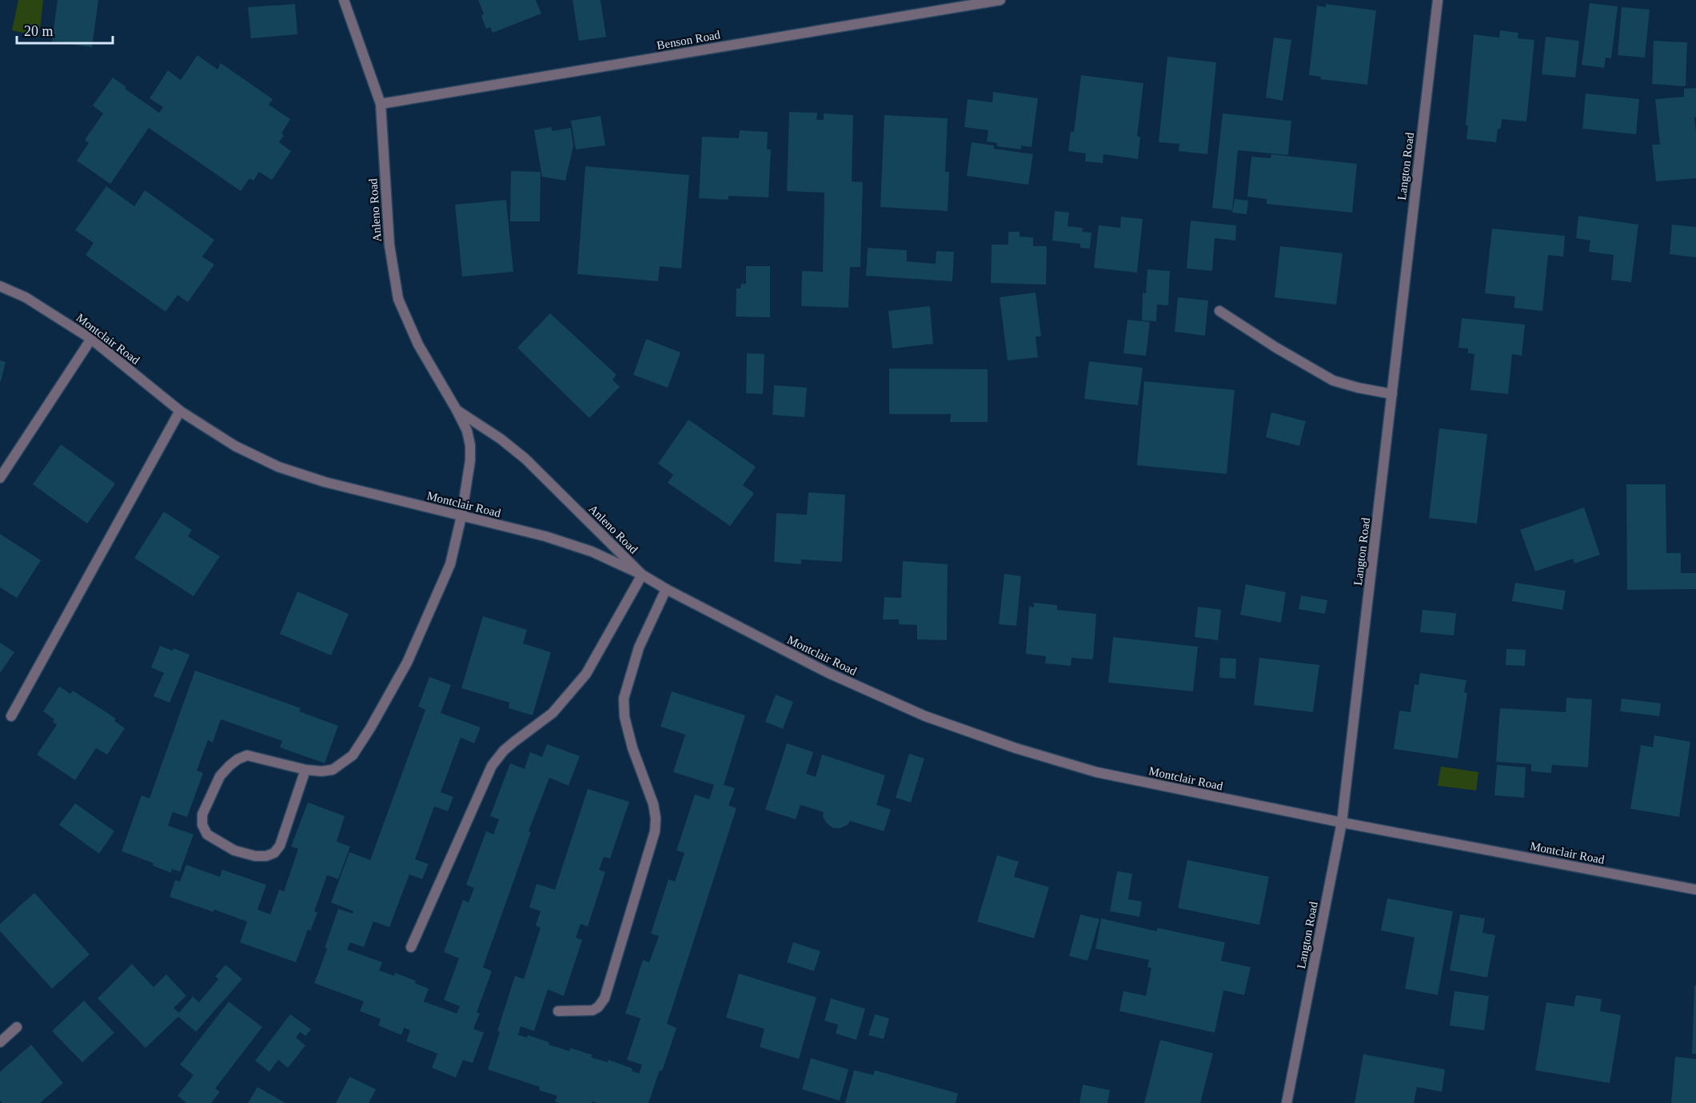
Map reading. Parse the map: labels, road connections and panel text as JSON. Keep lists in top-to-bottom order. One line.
{"streets":{"street":["Benson Road","Langton Road","Anleno Road","Montclair Road"]},"crossings":[["Benson Road","Anleno Road"],["Langton Road","Montclair Road"],["Anleno Road","Montclair Road"]],"scale_bar":"20 m"}
